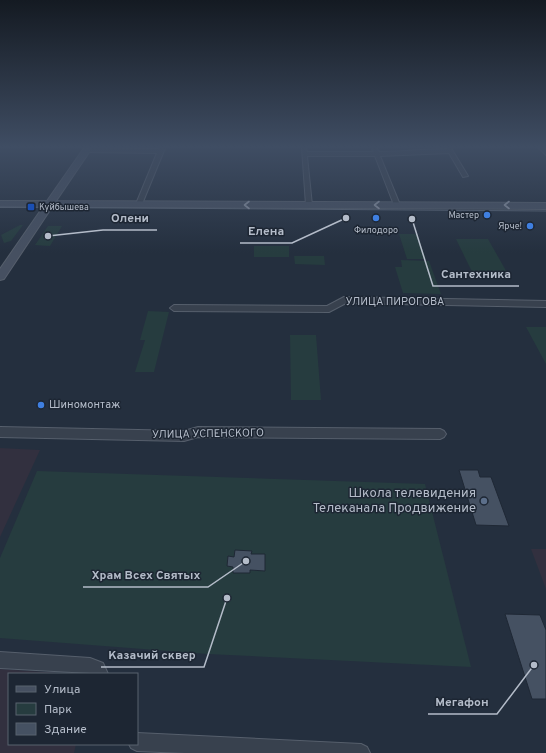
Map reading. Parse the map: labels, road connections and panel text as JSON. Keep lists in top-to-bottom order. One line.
{"streets":{"street":["УЛИЦА ПИРОГОВА","УЛИЦА УСПЕНСКОГО"]},"places":{"transit":["Куйбышева"],"other":["Мастер","Елена","Филодоро","Сантехника","Ярче!","Олени","Шиномонтаж","Школа телевидения Телеканала Продвижение","Храм Всех Святых","Казачий сквер","Мегафон"]},"legend":["Улица","Парк","Здание"]}
